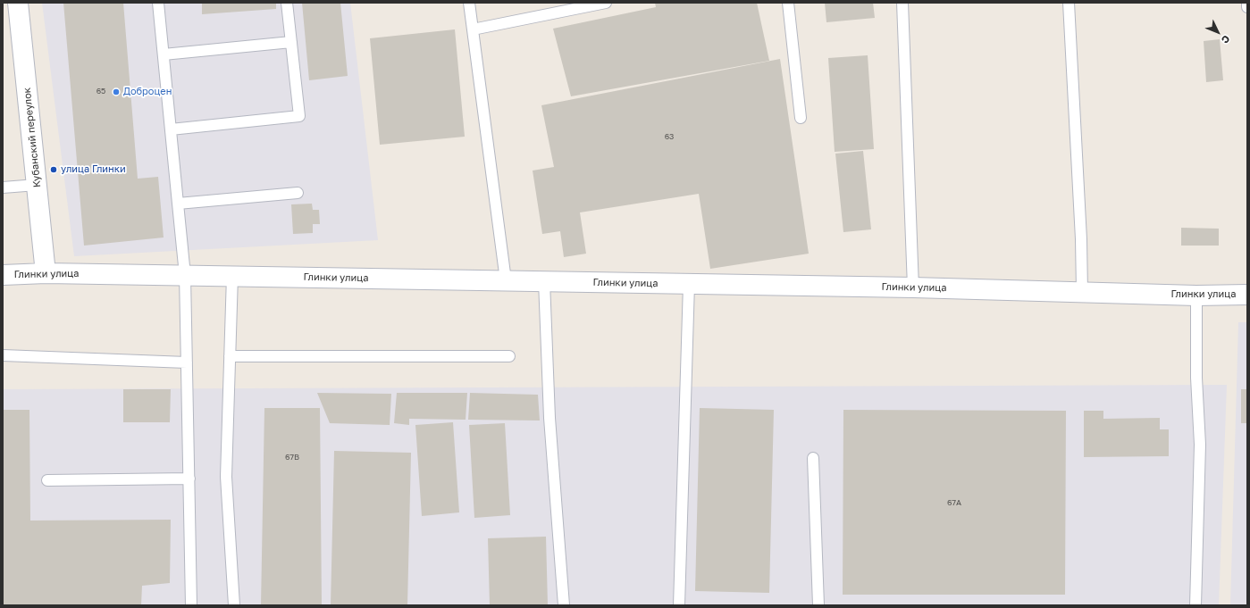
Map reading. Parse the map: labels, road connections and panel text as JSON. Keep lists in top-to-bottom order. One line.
{"streets":{"main road":["Кубанский переулок","Глинки улица"]},"crossings":[["Кубанский переулок","Глинки улица"]],"places":["Доброцен","улица Глинки"],"house_numbers":["65","63","67В","67А"],"north":"bottom right"}
